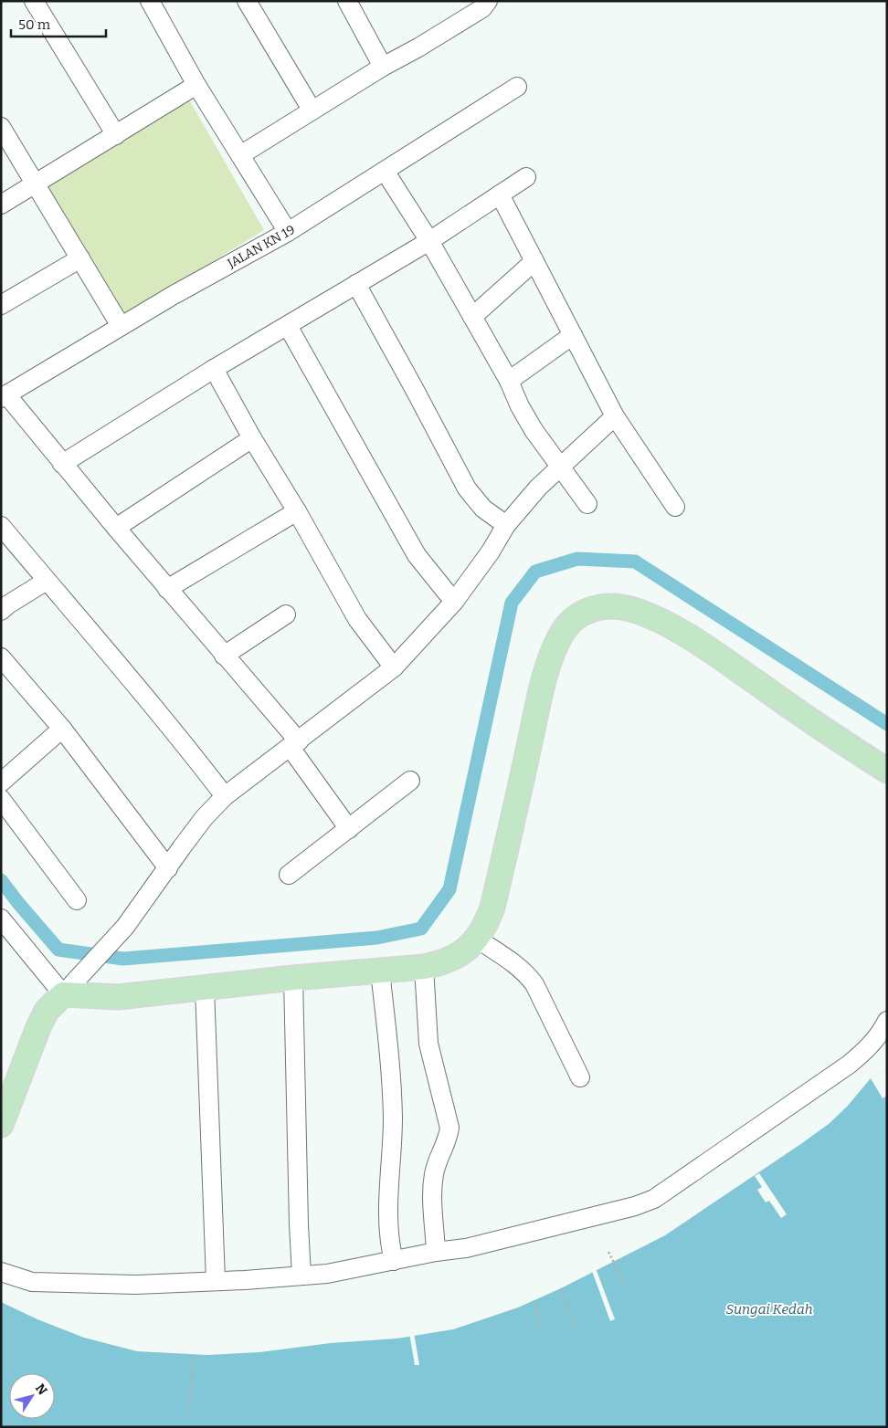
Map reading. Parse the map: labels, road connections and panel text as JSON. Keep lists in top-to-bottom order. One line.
{"streets":{"street":["JALAN KN 19"]},"water":["Sungai Kedah"],"scale_bar":"50 m","north":"top right"}
